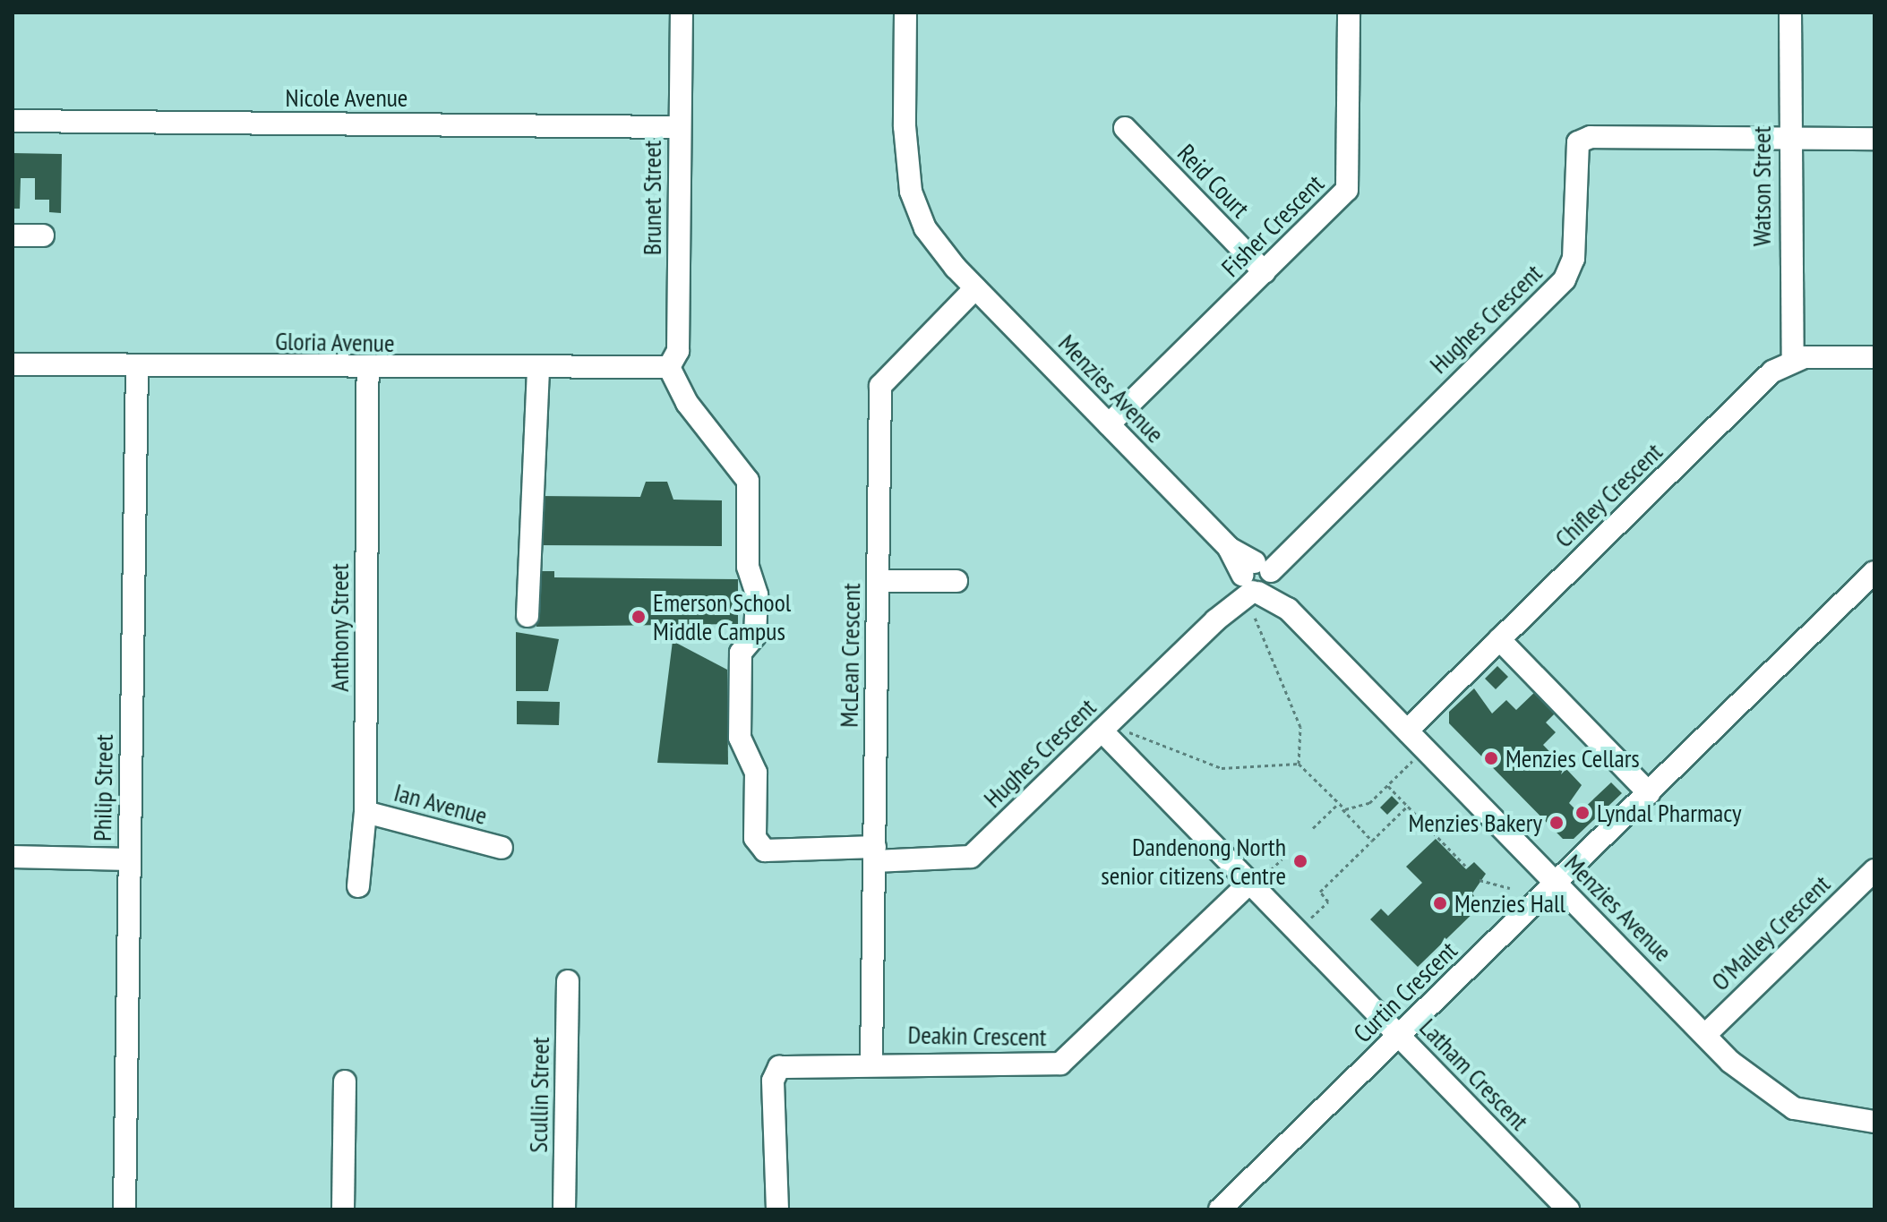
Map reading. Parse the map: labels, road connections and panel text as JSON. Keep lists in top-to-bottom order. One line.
{"streets":{"street":["Nicole Avenue","Reid Court","Watson Street","Brunet Street","Fisher Crescent","Hughes Crescent","Gloria Avenue","Menzies Avenue","Chifley Crescent","Anthony Street","McLean Crescent","Philip Street","Ian Avenue","O'Malley Crescent","Curtin Crescent","Deakin Crescent","Latham Crescent","Scullin Street"]},"crossings":[["Nicole Avenue","Brunet Street"],["Reid Court","Fisher Crescent"],["Watson Street","Hughes Crescent"],["Watson Street","Chifley Crescent"],["Brunet Street","Hughes Crescent"],["Brunet Street","Gloria Avenue"],["Fisher Crescent","Menzies Avenue"],["Hughes Crescent","Gloria Avenue"],["Hughes Crescent","Menzies Avenue"],["Hughes Crescent","McLean Crescent"],["Hughes Crescent","Latham Crescent"],["Gloria Avenue","Anthony Street"],["Gloria Avenue","Philip Street"],["Menzies Avenue","Chifley Crescent"],["Menzies Avenue","McLean Crescent"],["Menzies Avenue","O'Malley Crescent"],["Menzies Avenue","Curtin Crescent"],["Anthony Street","Ian Avenue"],["McLean Crescent","Deakin Crescent"],["Curtin Crescent","Latham Crescent"],["Deakin Crescent","Latham Crescent"]],"places":["Emerson School Middle Campus","Menzies Cellars","Lyndal Pharmacy","Menzies Bakery","Dandenong North senior citizens Centre","Menzies Hall"]}
